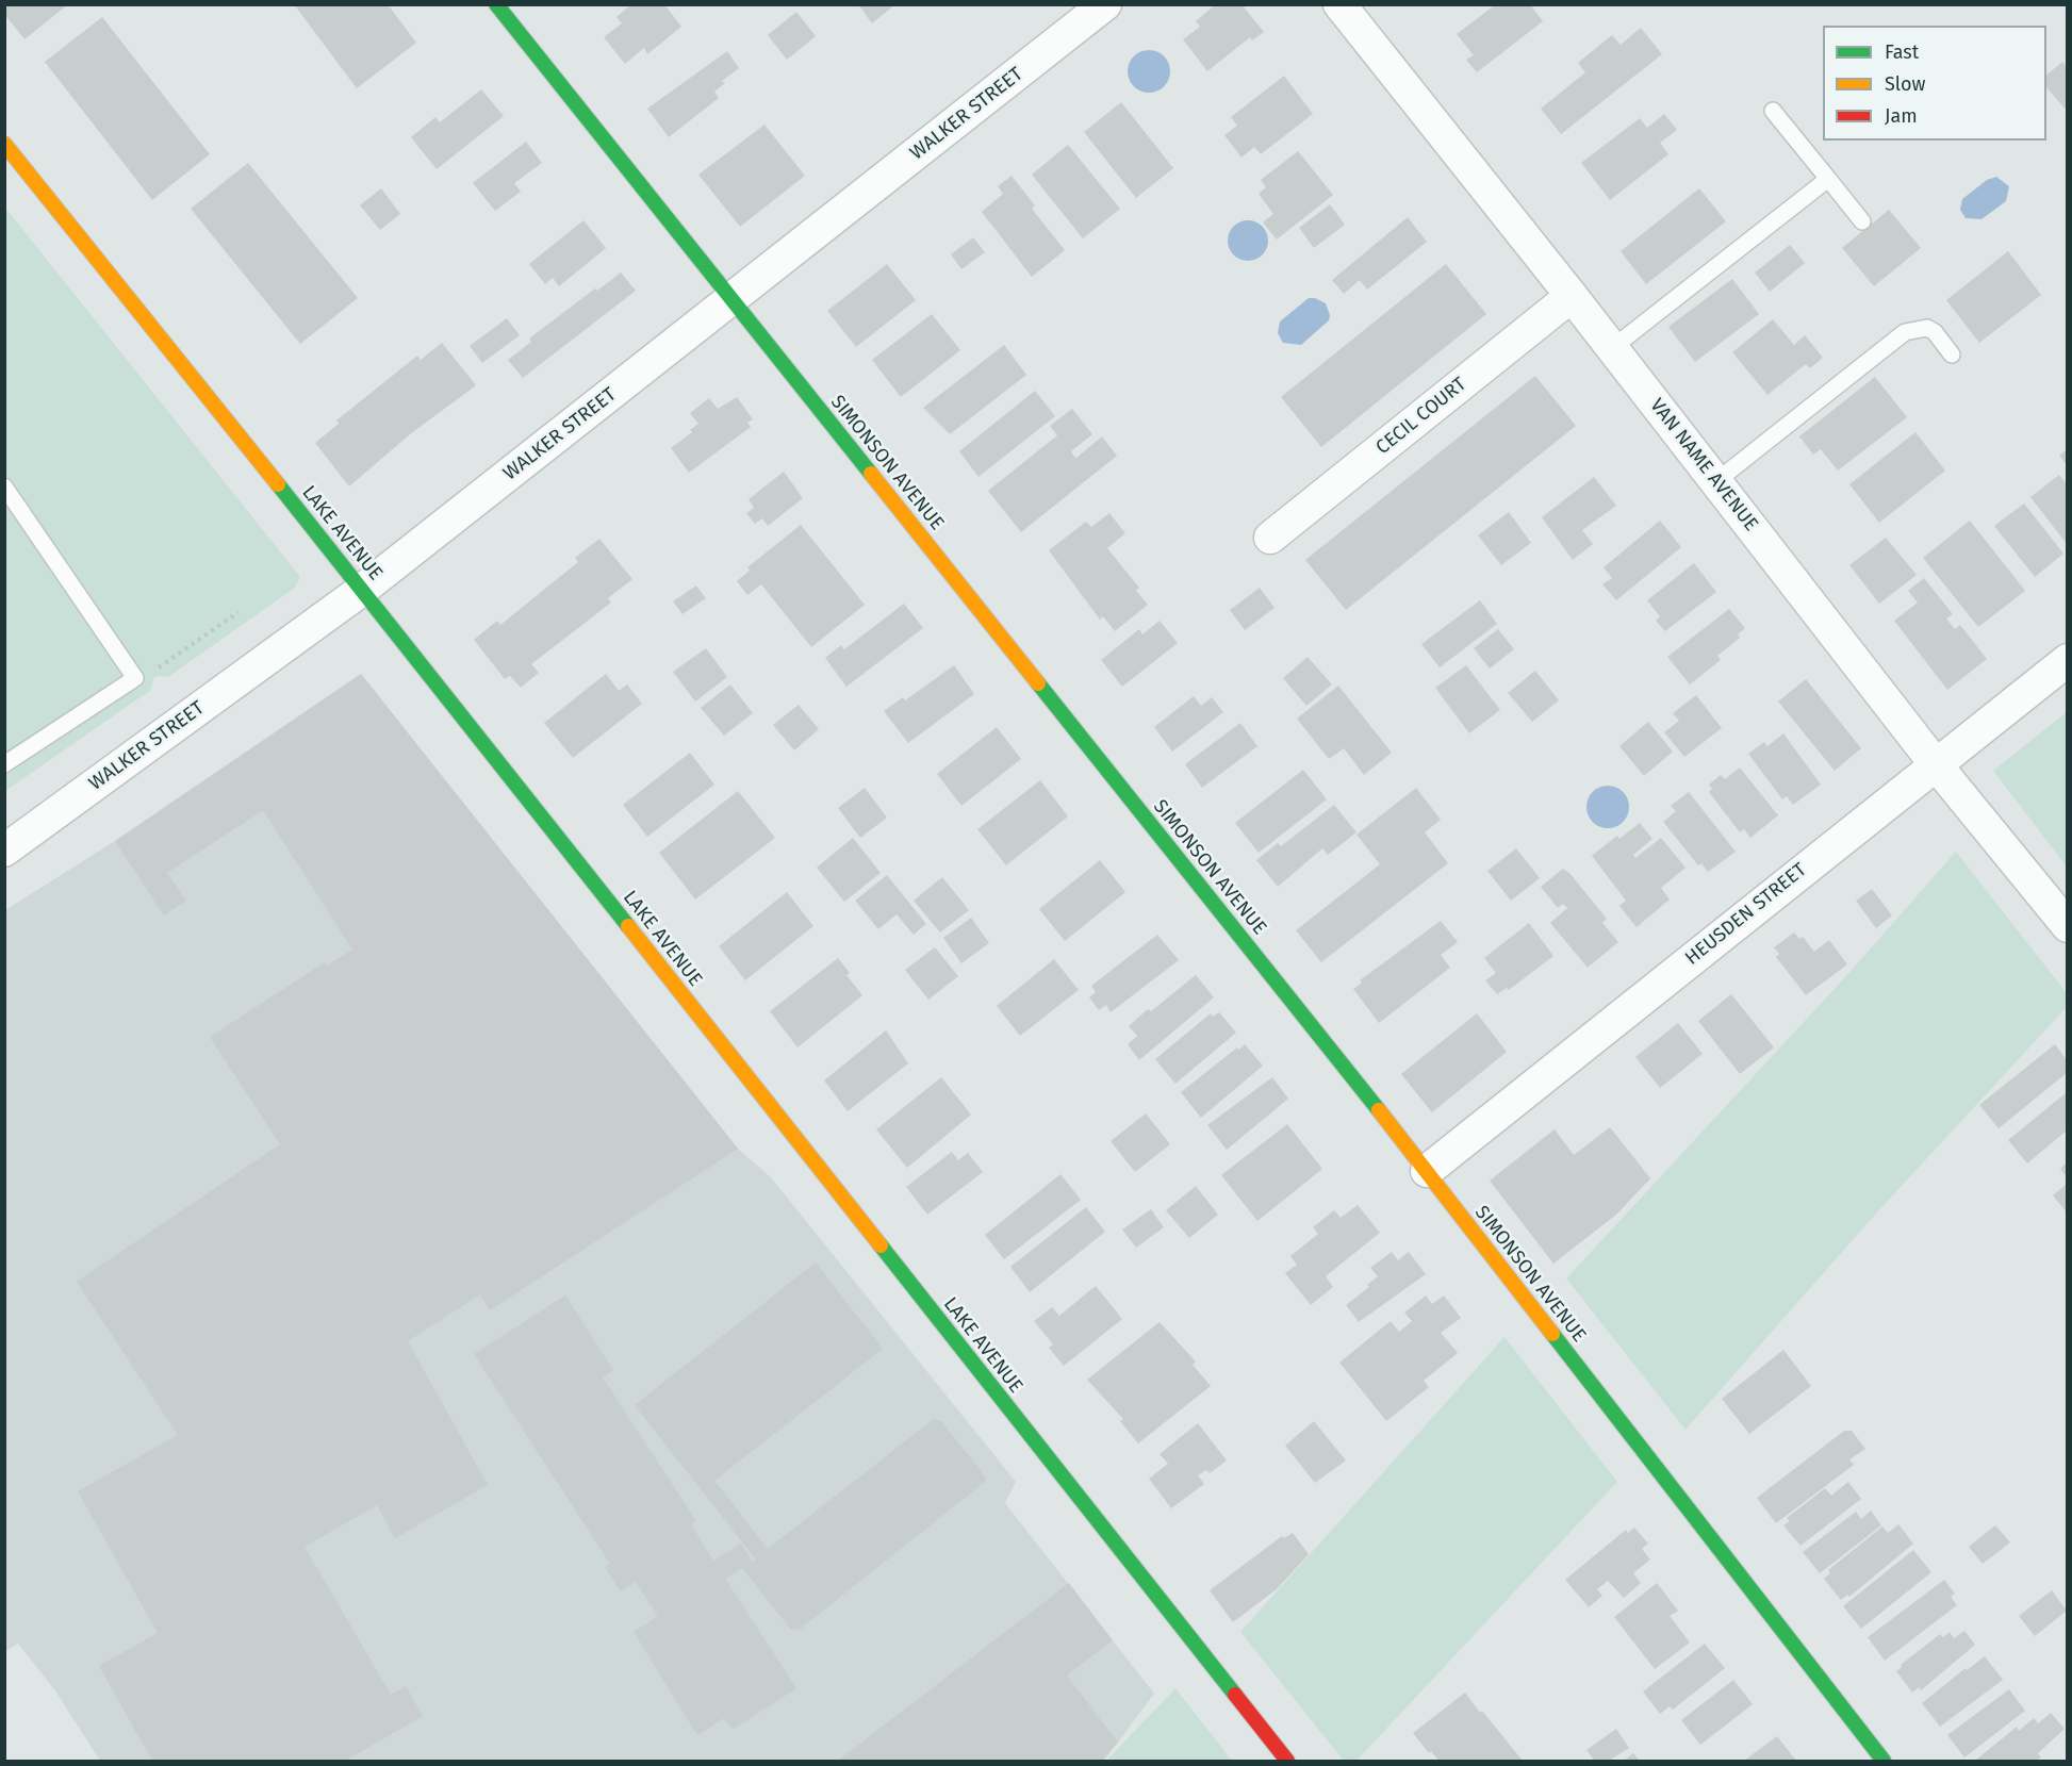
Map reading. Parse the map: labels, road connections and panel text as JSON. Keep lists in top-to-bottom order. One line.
{"streets":{"street":["WALKER STREET","CECIL COURT","SIMONSON AVENUE","VAN NAME AVENUE","LAKE AVENUE","HEUSDEN STREET"]},"crossings":[["WALKER STREET","SIMONSON AVENUE"],["WALKER STREET","LAKE AVENUE"],["CECIL COURT","VAN NAME AVENUE"],["SIMONSON AVENUE","HEUSDEN STREET"],["VAN NAME AVENUE","HEUSDEN STREET"]],"legend":["Fast","Slow","Jam"]}
